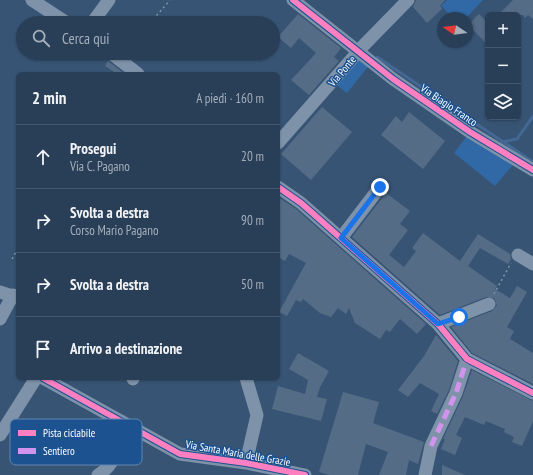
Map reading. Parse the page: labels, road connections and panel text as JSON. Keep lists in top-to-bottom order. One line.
{"streets":{"street":["Via Ponte","Via Biagio Franco","Via Santa Maria delle Grazie"]},"crossings":[["Via Ponte","Via Biagio Franco"]],"legend":["Pista ciclabile","Sentiero"],"north":"left","page":{"map_buttons":["+","−"],"search":"Cerca qui","heading":["2 min","A piedi · 160 m"],"list":[["Prosegui","Via C. Pagano","20 m"],["Svolta a destra","Corso Mario Pagano","90 m"],["Svolta a destra","50 m"],"Arrivo a destinazione"]}}
